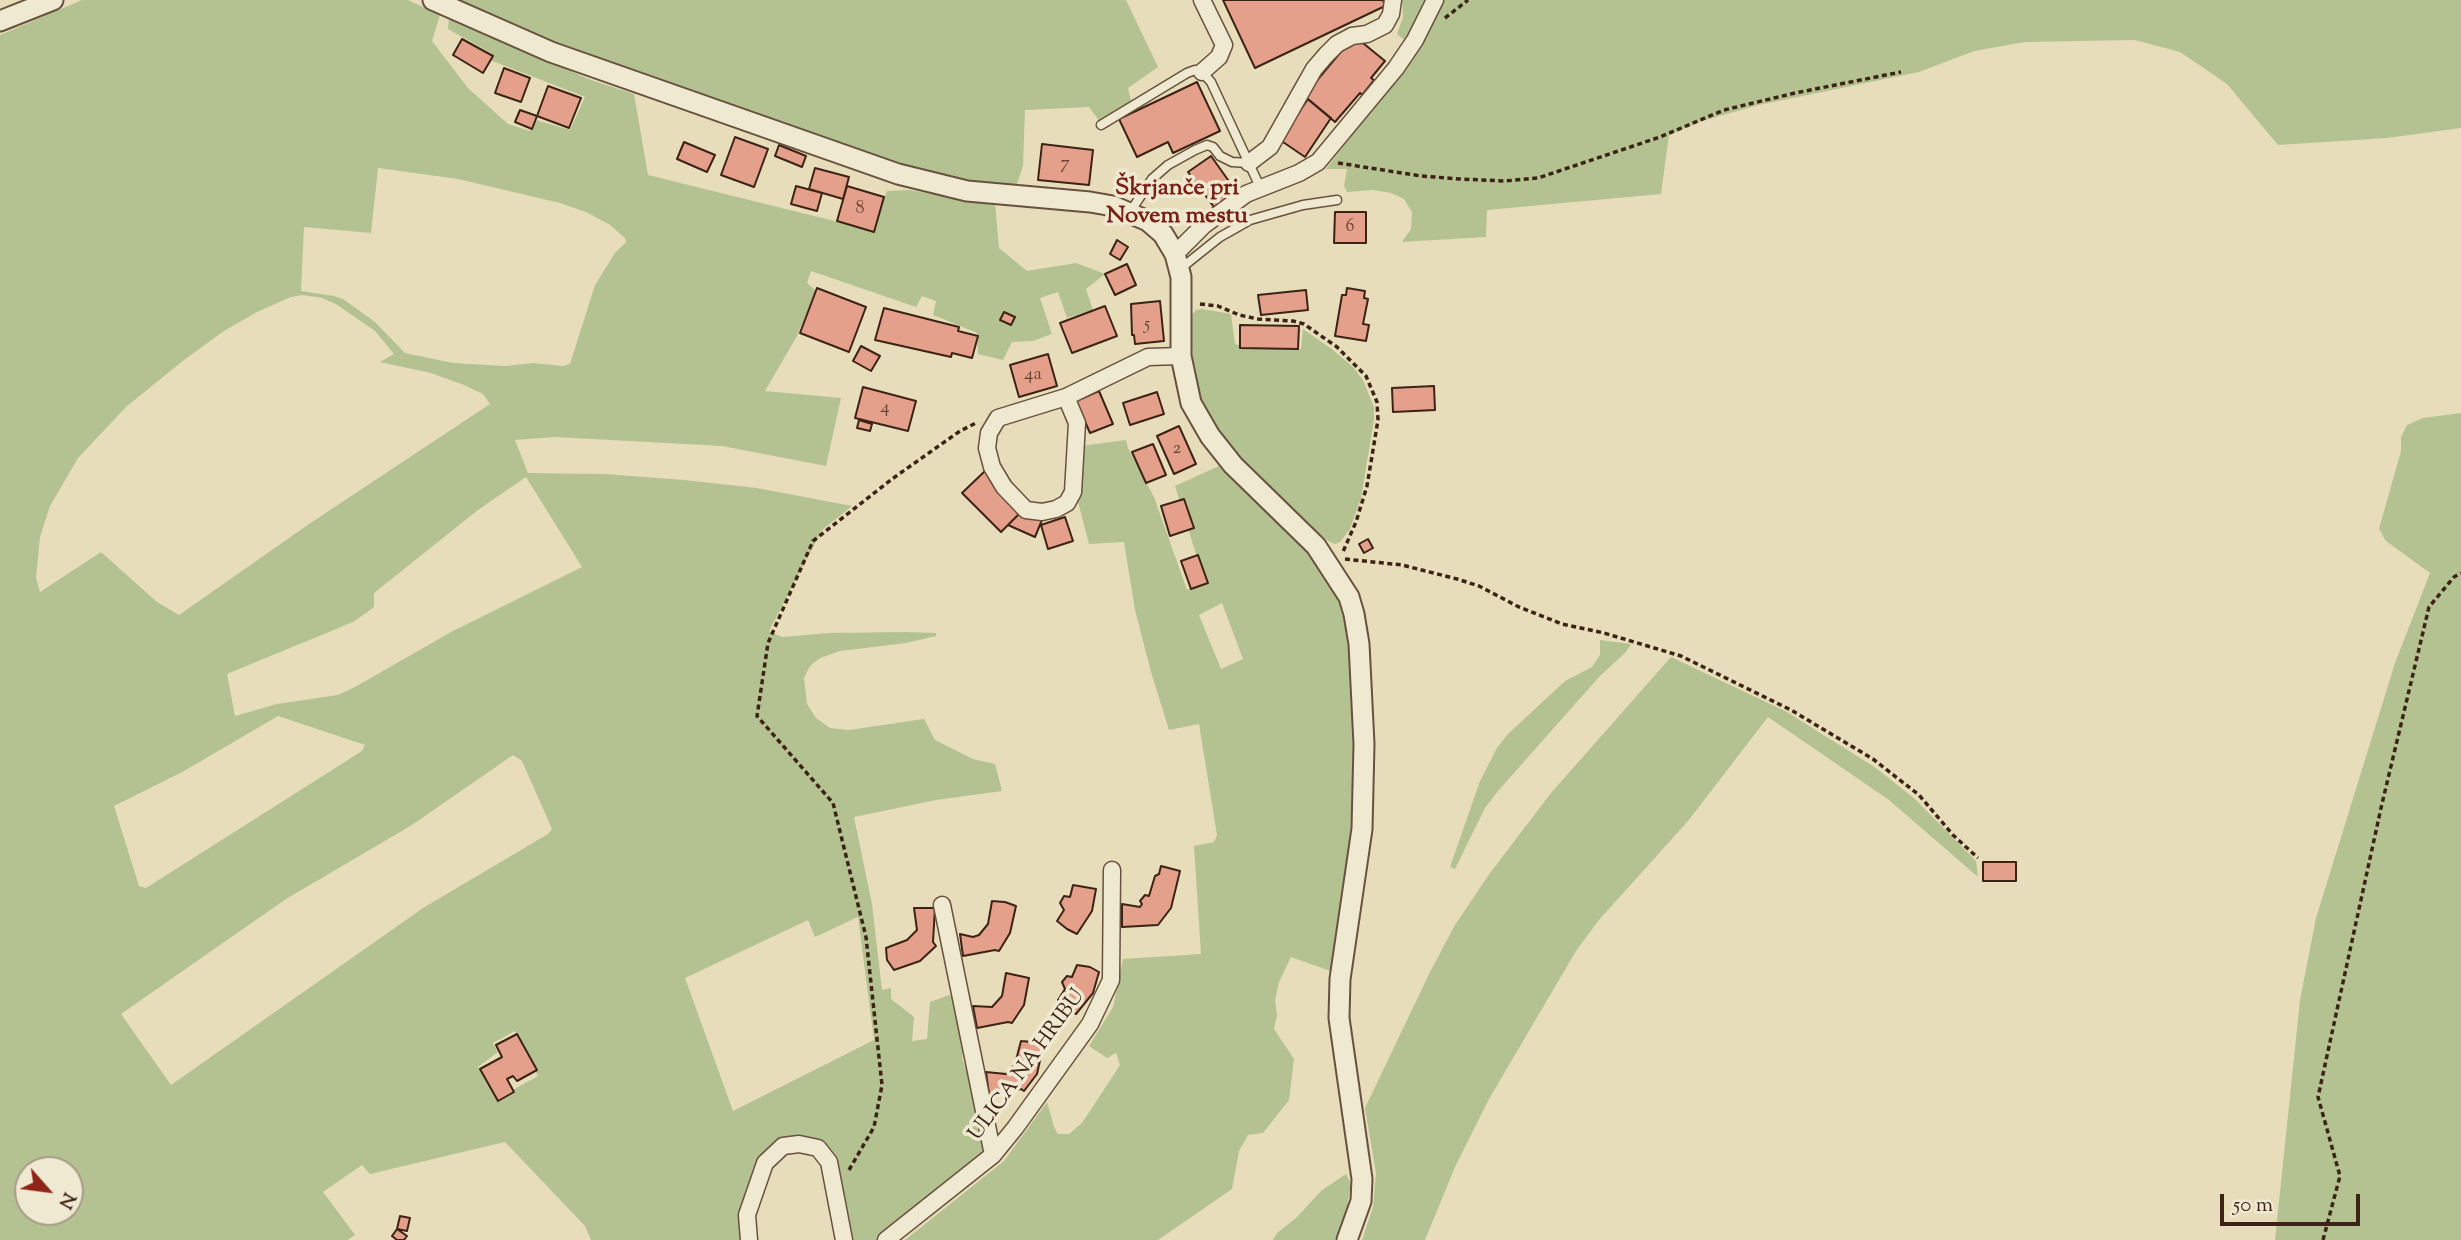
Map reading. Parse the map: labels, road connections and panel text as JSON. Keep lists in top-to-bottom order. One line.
{"streets":{"street":["ULICA NA HRIBU"]},"districts":["Škrjanče pri Novem mestu"],"house_numbers":["7","8","6","5","4a","4","2"],"scale_bar":"50 m","north":"bottom right"}
